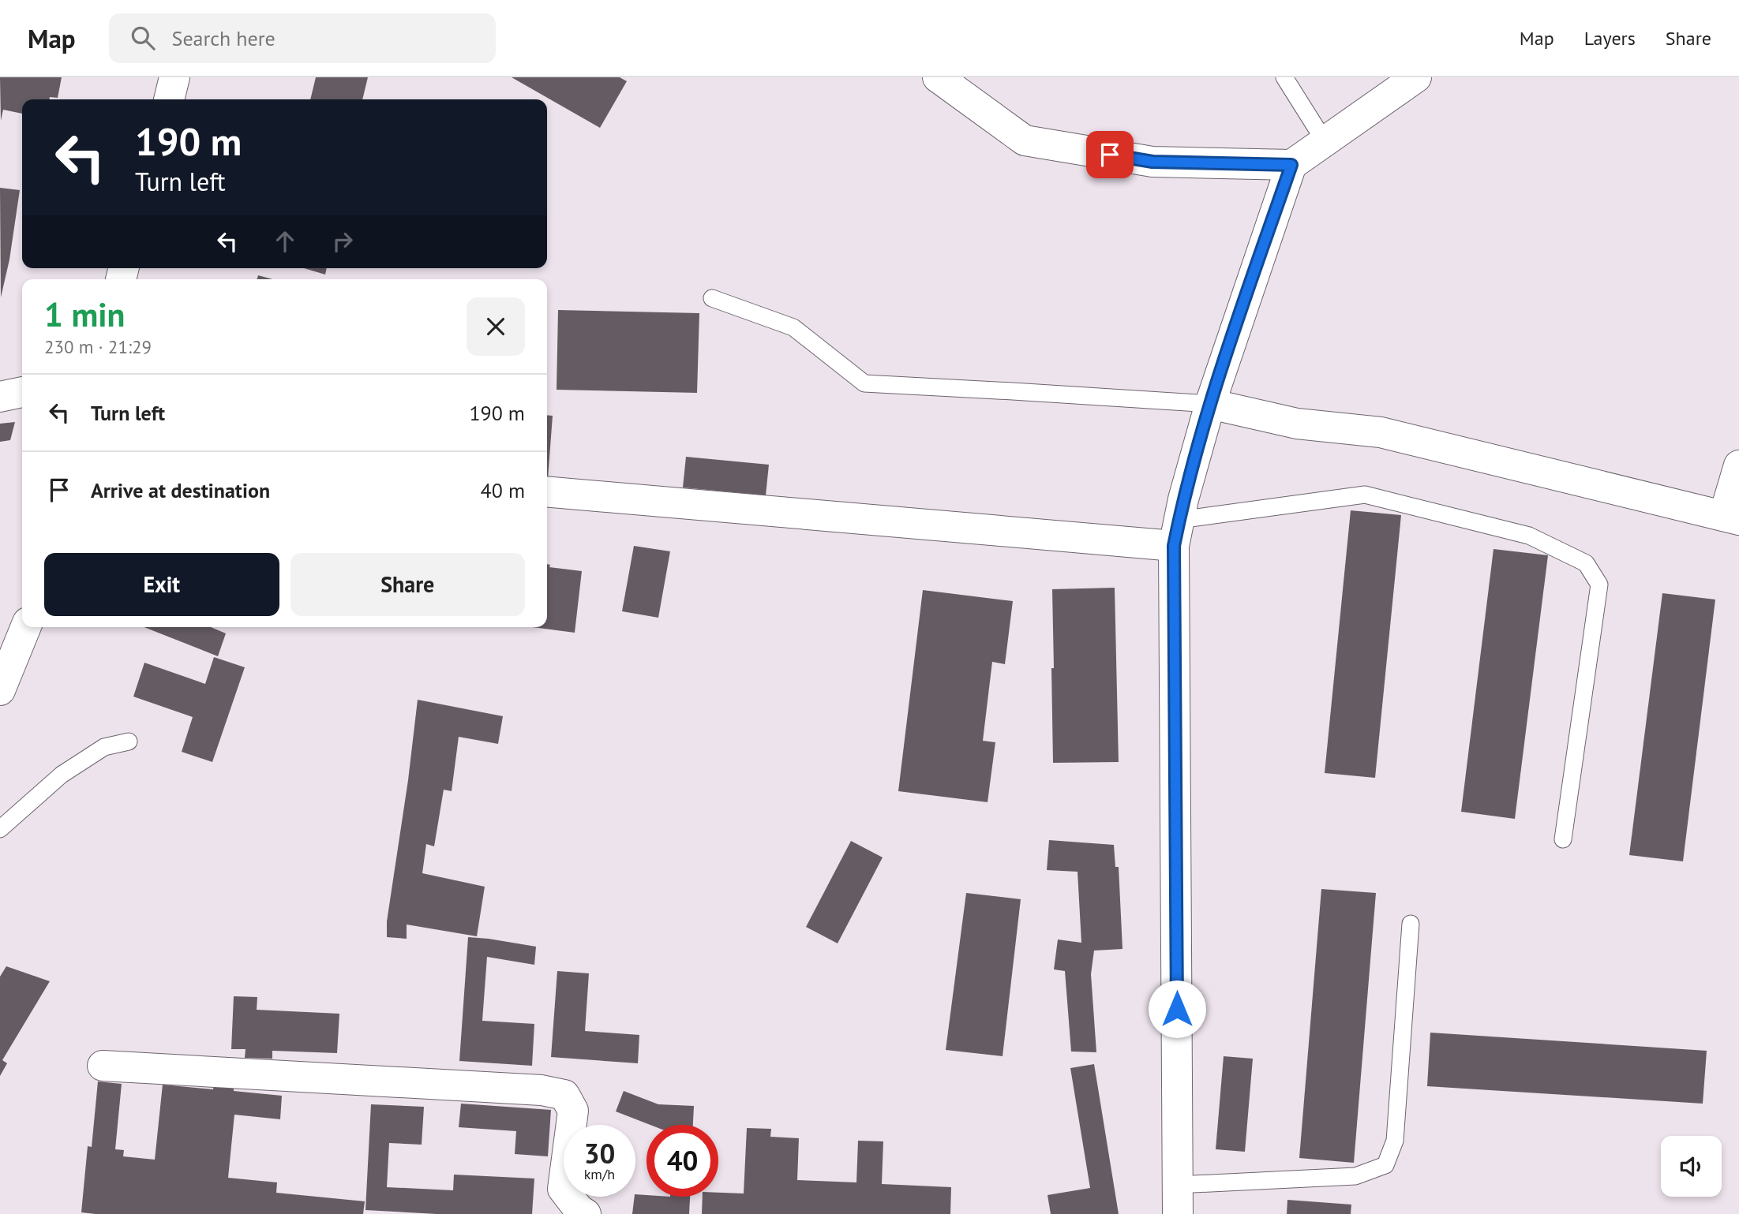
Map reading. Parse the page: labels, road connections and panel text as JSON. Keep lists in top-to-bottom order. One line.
{"page":{"header":"Map","search":"Search here","nav":["Map","Layers","Share"],"turn":["190 m","Turn left"],"heading":["1 min","230 m · 21:29"],"list":[{"name":"Turn left","value":"190 m"},{"name":"Arrive at destination","value":"40 m"}],"buttons":["Exit","Share"],"speed":"30 km/h","limit":"40"}}
